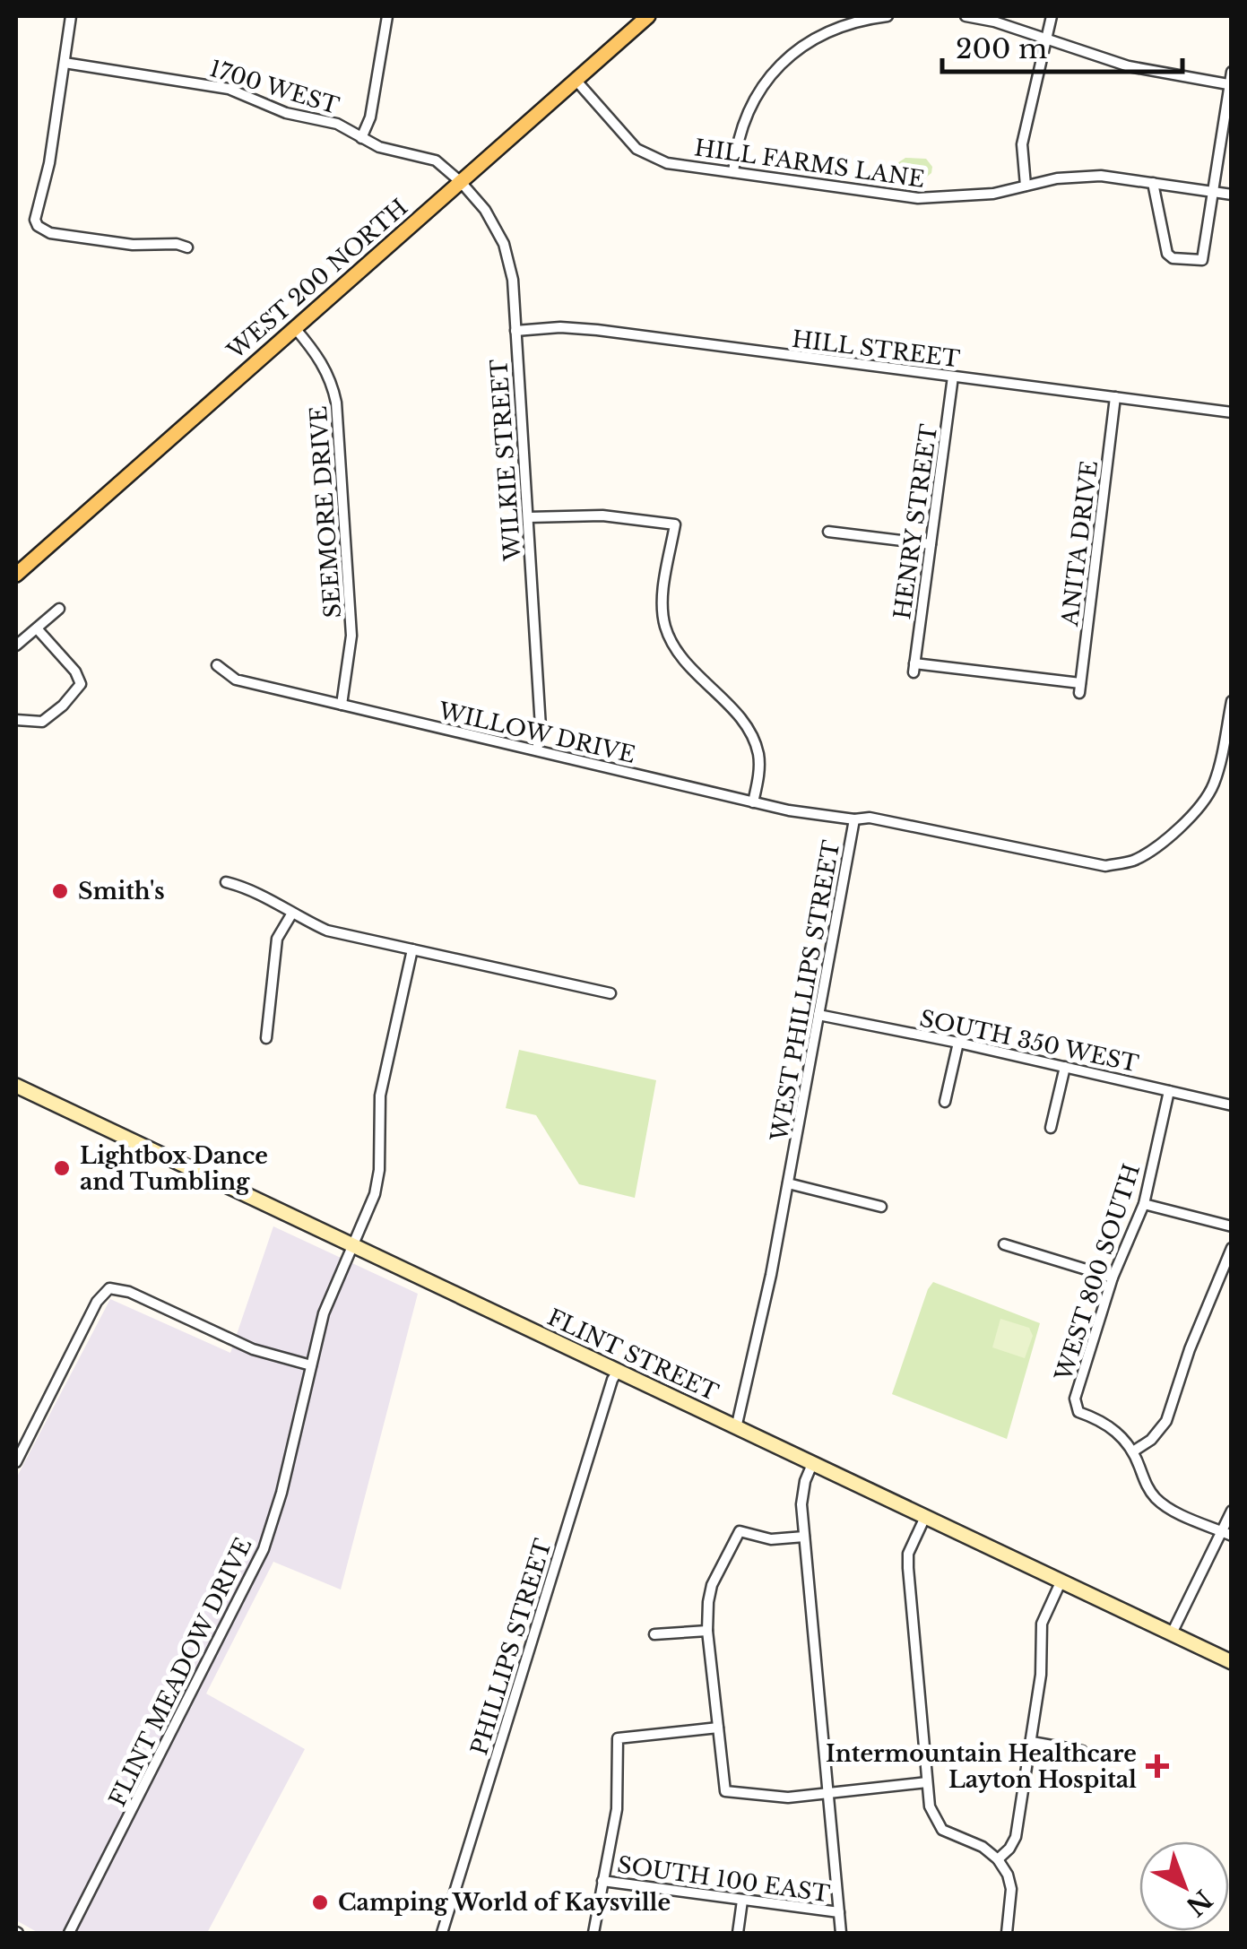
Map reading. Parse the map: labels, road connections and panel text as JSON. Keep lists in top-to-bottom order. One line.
{"streets":{"main road":["WEST 200 NORTH"],"street":["1700 WEST","HILL FARMS LANE","HILL STREET","WILKIE STREET","SEEMORE DRIVE","HENRY STREET","ANITA DRIVE","WILLOW DRIVE","WEST PHILLIPS STREET","SOUTH 350 WEST","WEST 800 SOUTH","FLINT STREET","PHILLIPS STREET","FLINT MEADOW DRIVE","SOUTH 100 EAST"]},"crossings":[["1700 WEST","WEST 200 NORTH"],["1700 WEST","WILKIE STREET"],["HILL FARMS LANE","WEST 200 NORTH"],["WEST 200 NORTH","WILKIE STREET"],["WEST 200 NORTH","SEEMORE DRIVE"],["HILL STREET","WILKIE STREET"],["HILL STREET","HENRY STREET"],["HILL STREET","ANITA DRIVE"],["WILKIE STREET","WILLOW DRIVE"],["SEEMORE DRIVE","WILLOW DRIVE"],["HENRY STREET","ANITA DRIVE"],["WILLOW DRIVE","WEST PHILLIPS STREET"],["WEST PHILLIPS STREET","SOUTH 350 WEST"],["WEST PHILLIPS STREET","FLINT STREET"],["SOUTH 350 WEST","WEST 800 SOUTH"],["FLINT STREET","PHILLIPS STREET"],["FLINT STREET","FLINT MEADOW DRIVE"]],"places":{"other":["Smith's","Lightbox Dance and Tumbling","Camping World of Kaysville"],"health":["Intermountain Healthcare Layton Hospital"]},"scale_bar":"200 m","north":"bottom right"}
